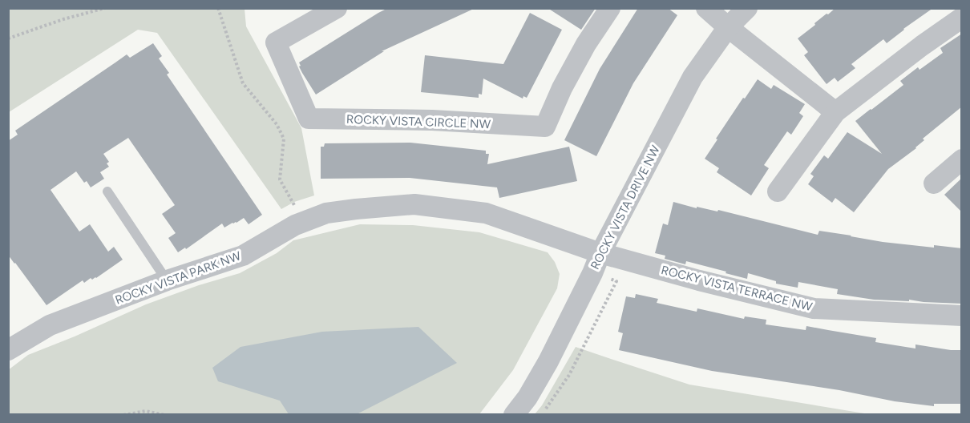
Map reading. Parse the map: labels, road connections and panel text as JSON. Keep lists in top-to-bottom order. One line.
{"streets":{"street":["ROCKY VISTA CIRCLE NW","ROCKY VISTA DRIVE NW","ROCKY VISTA PARK NW","ROCKY VISTA TERRACE NW"]},"crossings":[["ROCKY VISTA DRIVE NW","ROCKY VISTA PARK NW"],["ROCKY VISTA DRIVE NW","ROCKY VISTA TERRACE NW"],["ROCKY VISTA PARK NW","ROCKY VISTA TERRACE NW"]]}
